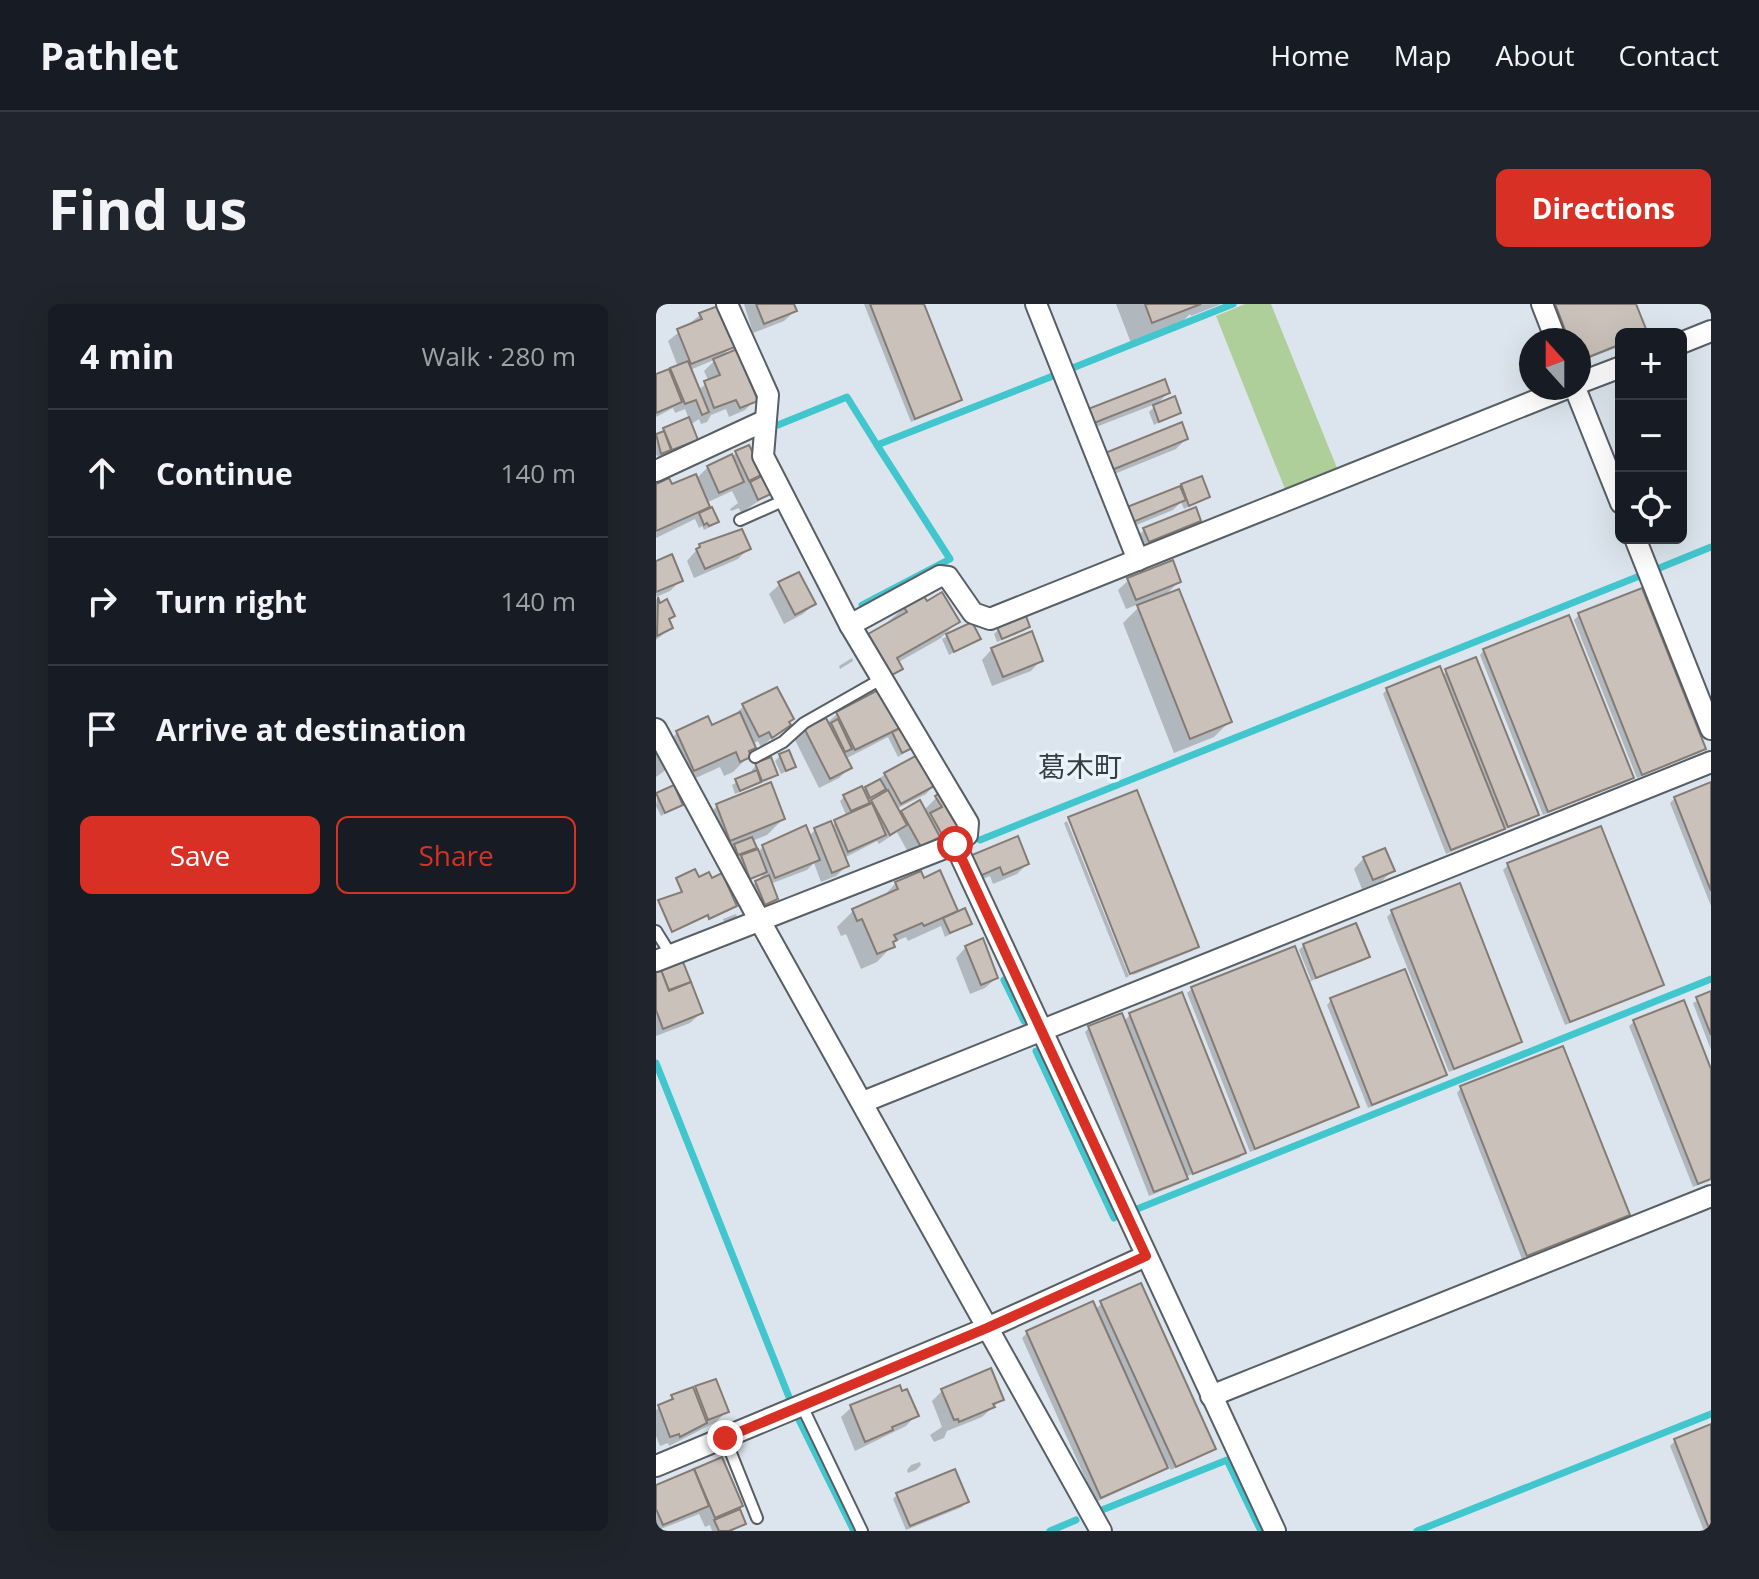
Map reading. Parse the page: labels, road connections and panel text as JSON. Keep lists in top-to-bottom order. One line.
{"districts":["葛木町"],"north":"top","page":{"header":"Pathlet","nav":["Home","Map","About","Contact"],"buttons":["Directions",["Save","Share"]],"title":"Find us","heading":["4 min","Walk · 280 m"],"map_buttons":["+","−"],"list":[["Continue","140 m"],["Turn right","140 m"],"Arrive at destination"]}}
